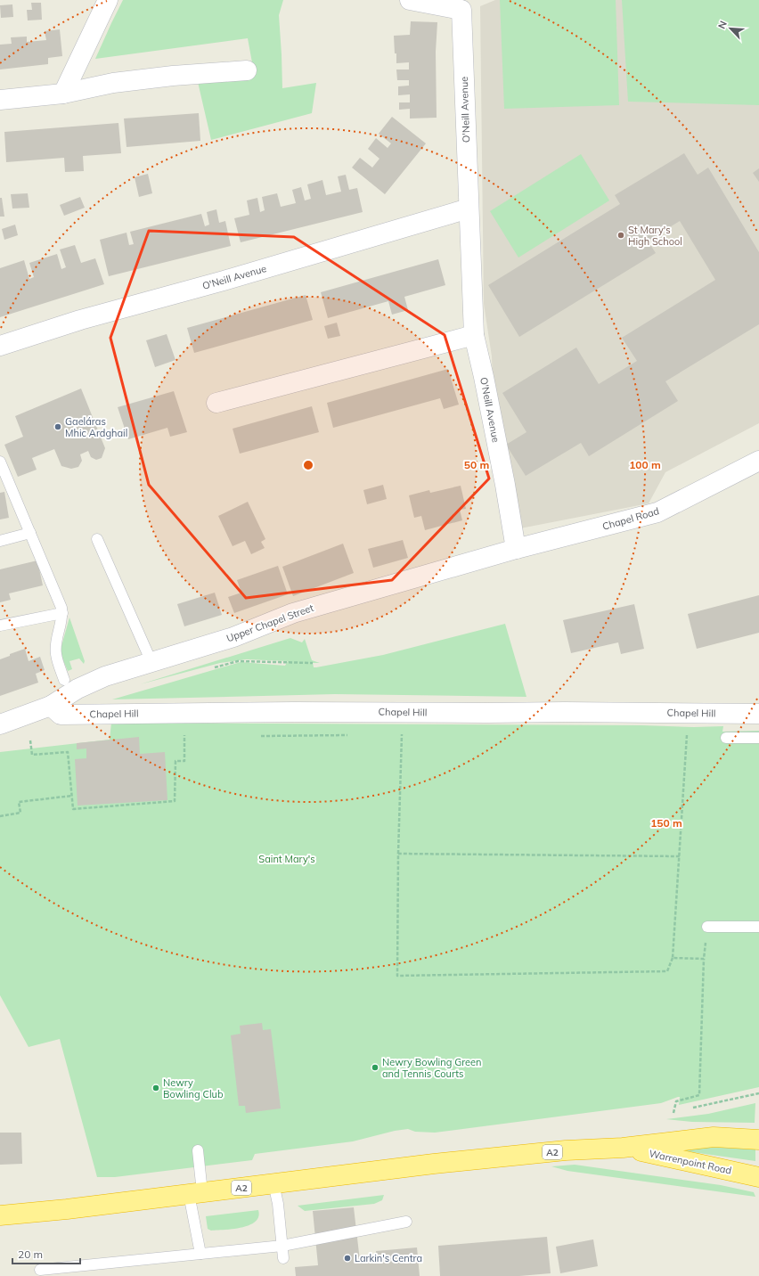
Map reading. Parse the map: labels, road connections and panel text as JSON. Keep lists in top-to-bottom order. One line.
{"streets":{"highway":["A2","Warrenpoint Road"],"street":["O'Neill Avenue","Chapel Road","Upper Chapel Street","Chapel Hill"]},"crossings":[["O'Neill Avenue","Chapel Road"],["O'Neill Avenue","Upper Chapel Street"],["Chapel Road","Upper Chapel Street"],["Upper Chapel Street","Chapel Hill"],["A2","Warrenpoint Road"]],"parks":["Saint Mary's"],"places":["St Mary's High School","Gaeláras Mhic Ardghail","Newry Bowling Green and Tennis Courts","Newry Bowling Club","Larkin's Centra"],"scale_bar":"20 m","north":"top left","rings":["50 m","100 m","150 m"]}
